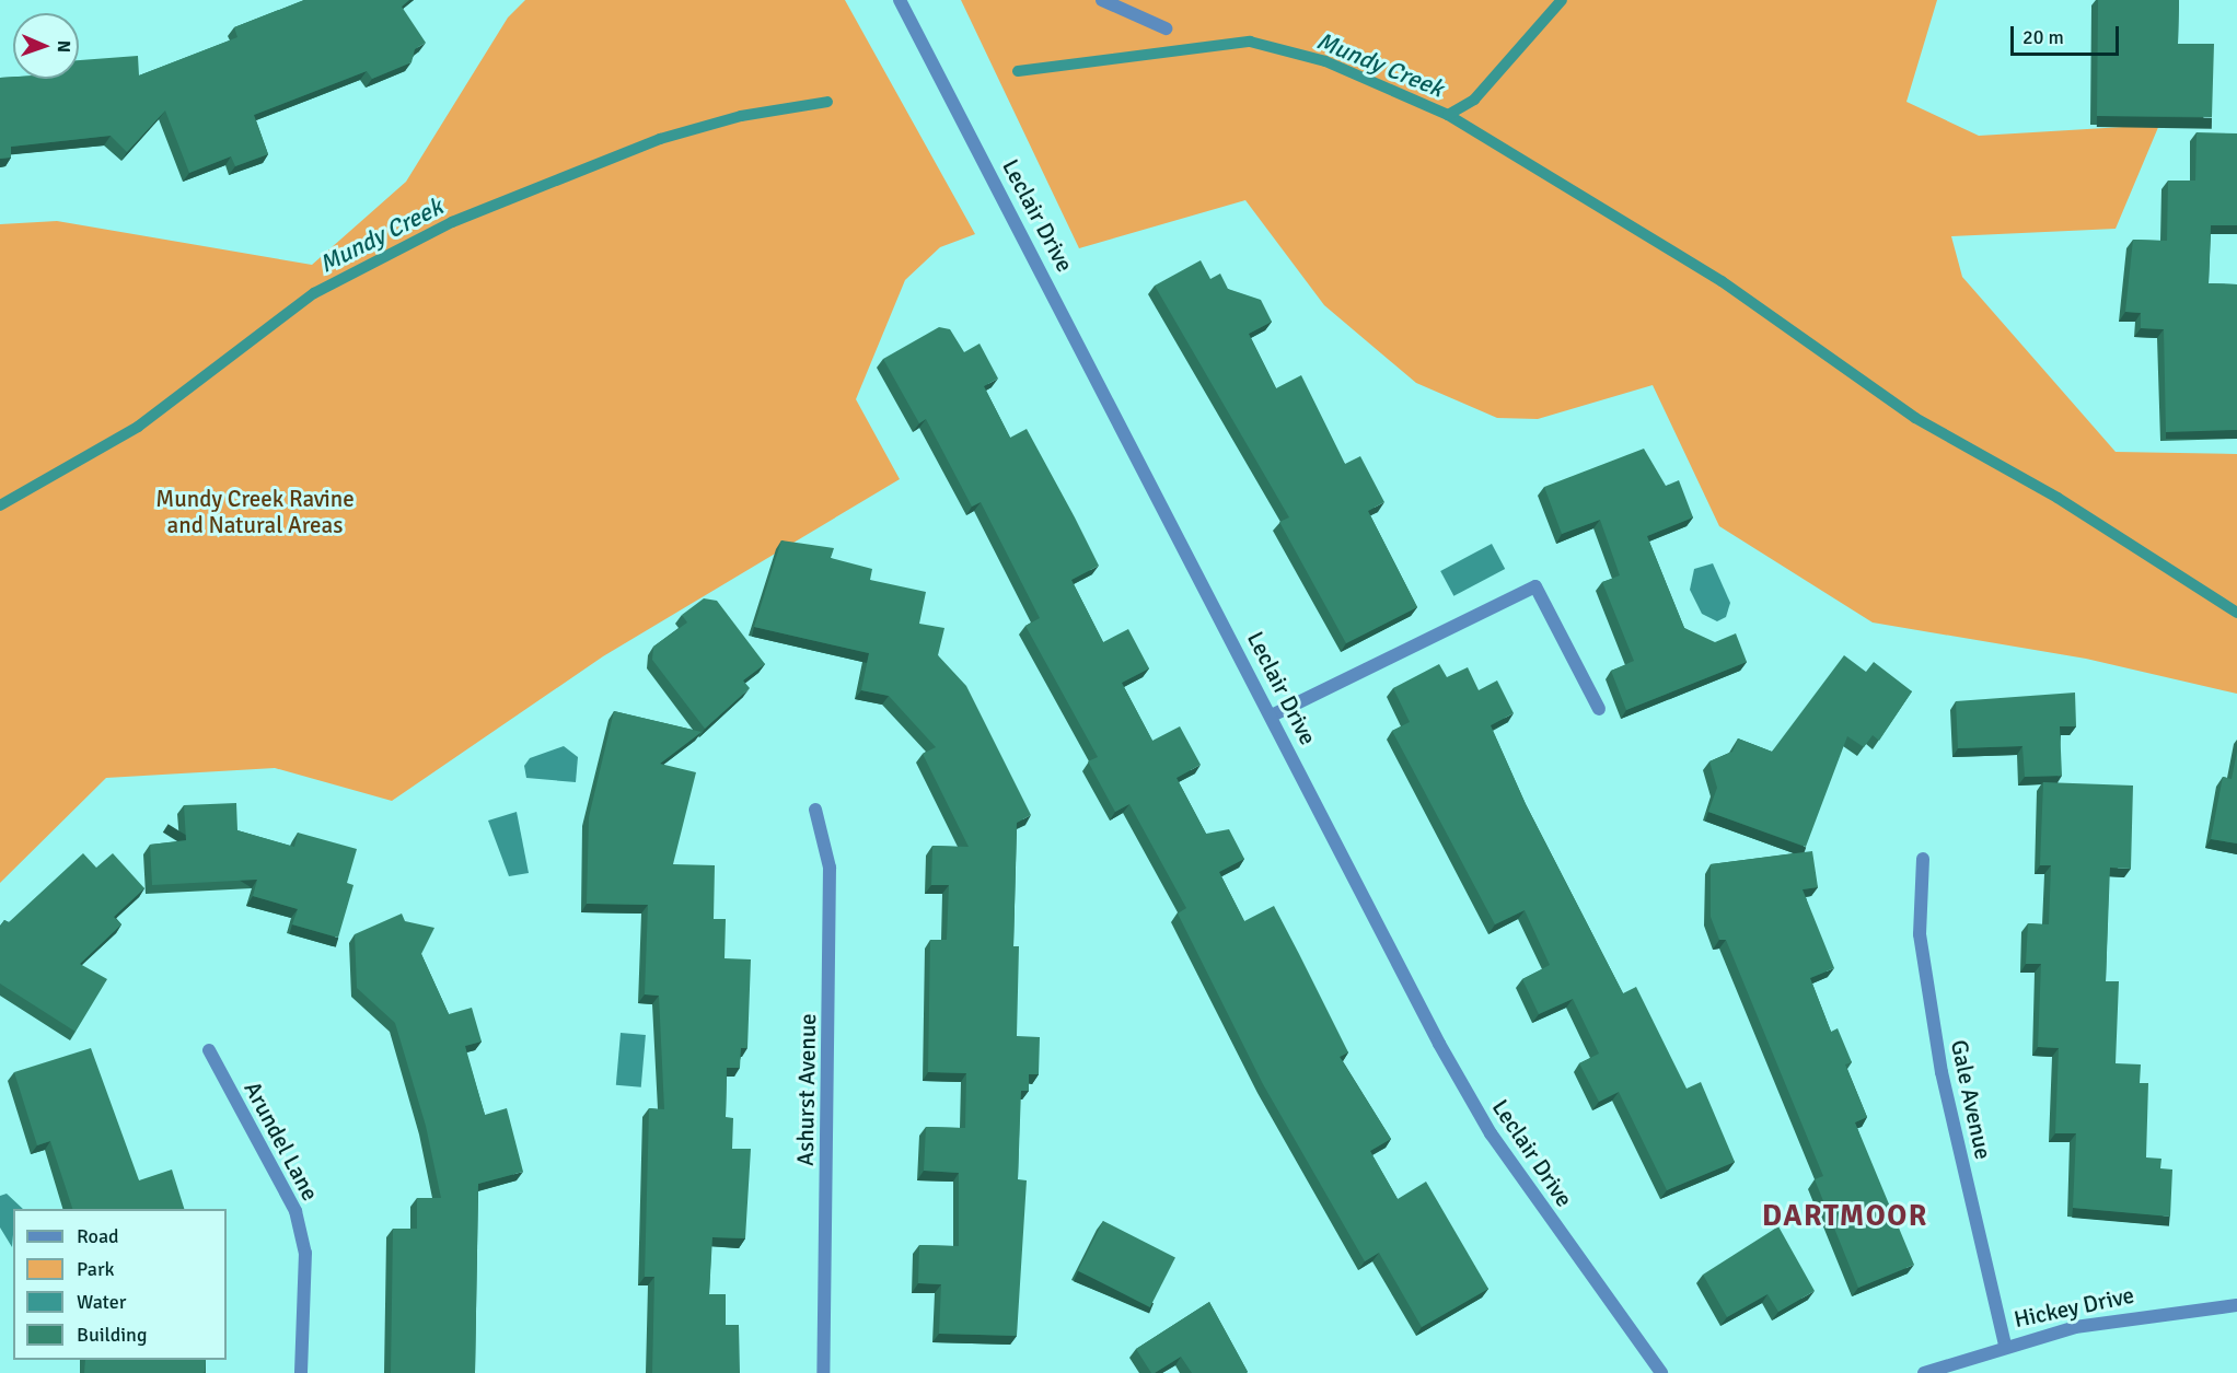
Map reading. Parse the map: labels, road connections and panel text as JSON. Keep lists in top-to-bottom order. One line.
{"streets":{"street":["Leclair Drive","Ashurst Avenue","Gale Avenue","Arundel Lane","Hickey Drive"]},"crossings":[["Gale Avenue","Hickey Drive"]],"districts":["DARTMOOR"],"water":["Mundy Creek"],"parks":["Mundy Creek Ravine and Natural Areas"],"legend":["Road","Park","Water","Building"],"scale_bar":"20 m","north":"right"}
